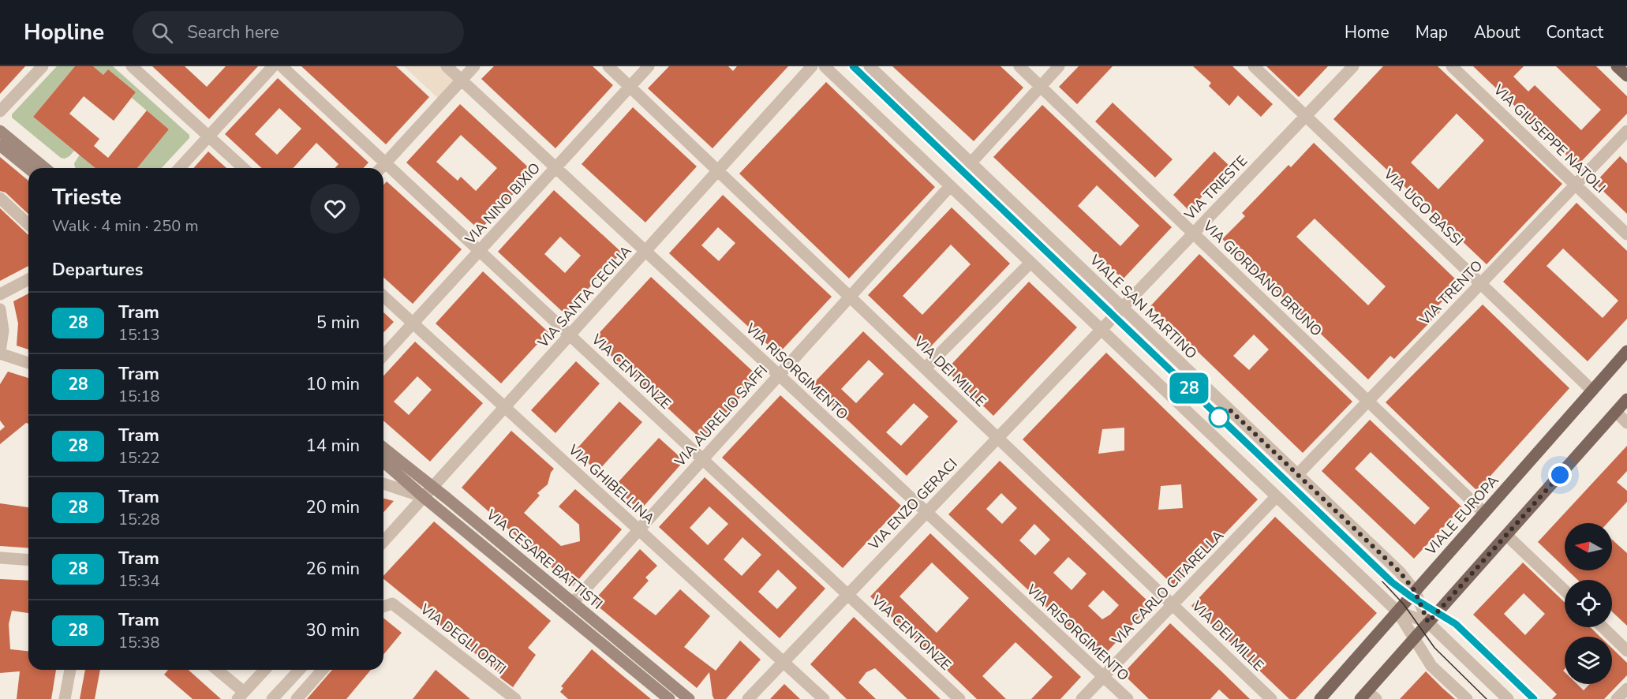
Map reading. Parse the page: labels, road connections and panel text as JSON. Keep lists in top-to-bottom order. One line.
{"streets":{"main road":["VIALE EUROPA","VIA CESARE BATTISTI"],"street":["VIA GIUSEPPE NATOLI","VIA TRIESTE","VIA NINO BIXIO","VIA UGO BASSI","VIA GIORDANO BRUNO","VIA TRENTO","VIA SANTA CECILIA","VIALE SAN MARTINO","VIA CENTONZE","VIA RISORGIMENTO","VIA DEI MILLE","VIA AURELIO SAFFI","VIA GHIBELLINA","VIA ENZO GERACI","VIA CARLO CITARELLA","VIA DEGLI ORTI"]},"crossings":[["VIA GIUSEPPE NATOLI","VIA TRENTO"],["VIA TRIESTE","VIA UGO BASSI"],["VIA TRIESTE","VIA GIORDANO BRUNO"],["VIA TRIESTE","VIALE SAN MARTINO"],["VIA TRIESTE","VIA ENZO GERACI"],["VIA NINO BIXIO","VIA CENTONZE"],["VIA NINO BIXIO","VIA RISORGIMENTO"],["VIA NINO BIXIO","VIA DEI MILLE"],["VIA NINO BIXIO","VIA GHIBELLINA"],["VIA UGO BASSI","VIA TRENTO"],["VIA UGO BASSI","VIALE EUROPA"],["VIA GIORDANO BRUNO","VIA TRENTO"],["VIA GIORDANO BRUNO","VIALE EUROPA"],["VIA TRENTO","VIALE SAN MARTINO"],["VIA SANTA CECILIA","VIA CENTONZE"],["VIA SANTA CECILIA","VIA RISORGIMENTO"],["VIA SANTA CECILIA","VIA DEI MILLE"],["VIA SANTA CECILIA","VIA GHIBELLINA"],["VIA SANTA CECILIA","VIA CESARE BATTISTI"],["VIALE SAN MARTINO","VIALE EUROPA"],["VIA CENTONZE","VIA AURELIO SAFFI"],["VIA CENTONZE","VIA ENZO GERACI"],["VIA RISORGIMENTO","VIA AURELIO SAFFI"],["VIA RISORGIMENTO","VIA ENZO GERACI"],["VIA RISORGIMENTO","VIA CARLO CITARELLA"],["VIA DEI MILLE","VIA AURELIO SAFFI"],["VIA DEI MILLE","VIA ENZO GERACI"],["VIA DEI MILLE","VIA CARLO CITARELLA"],["VIA AURELIO SAFFI","VIA GHIBELLINA"],["VIA AURELIO SAFFI","VIA CESARE BATTISTI"],["VIA GHIBELLINA","VIA ENZO GERACI"]],"lines":["tram line 28"],"north":"left","page":{"header":"Hopline","search":"Search here","nav":["Home","Map","About","Contact"],"on_map":"28","heading":[["Trieste","Walk · 4 min · 250 m"],"Departures"],"list":[{"mark":"28","name":"Tram","note":"15:13","value":"5 min"},{"mark":"28","name":"Tram","note":"15:18","value":"10 min"},{"mark":"28","name":"Tram","note":"15:22","value":"14 min"},{"mark":"28","name":"Tram","note":"15:28","value":"20 min"},{"mark":"28","name":"Tram","note":"15:34","value":"26 min"},{"mark":"28","name":"Tram","note":"15:38","value":"30 min"}]}}
